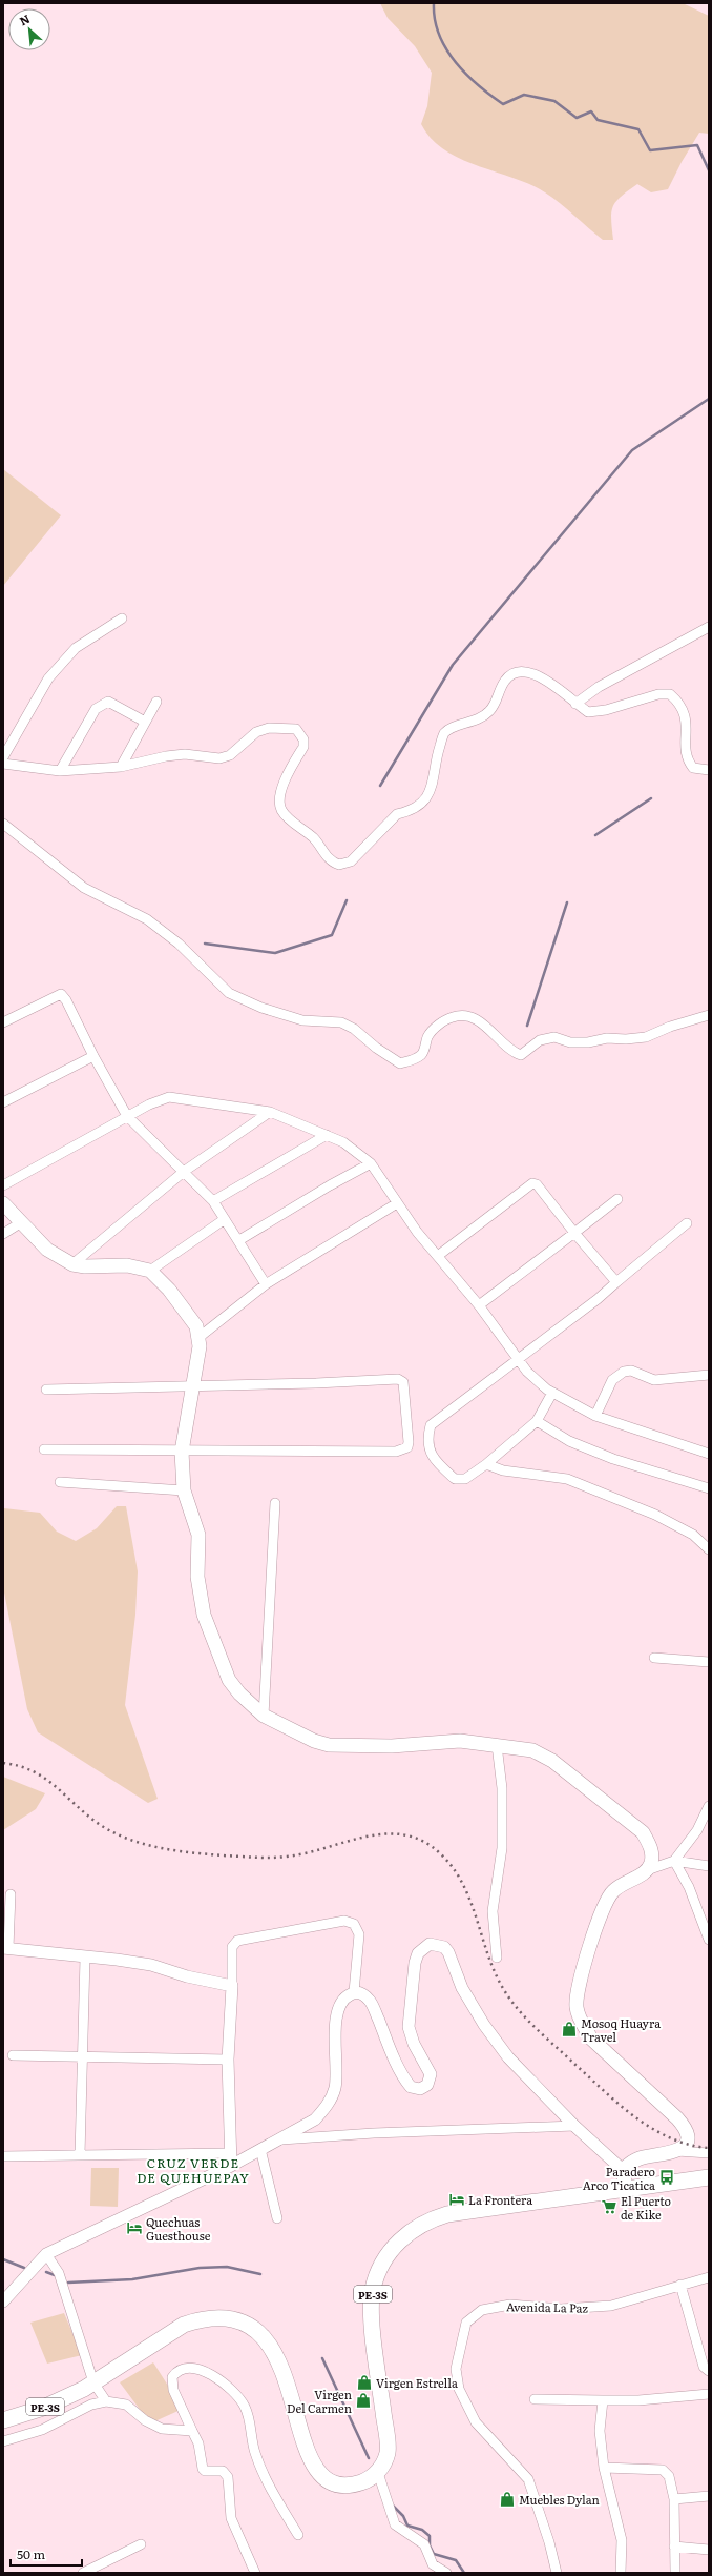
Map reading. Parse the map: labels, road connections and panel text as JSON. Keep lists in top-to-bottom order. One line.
{"streets":{"highway":["PE-3S"],"street":["Avenida La Paz"]},"districts":["CRUZ VERDE DE QUEHUEPAY"],"places":{"shop":["Mosoq Huayra Travel","Virgen Estrella","Virgen Del Carmen","Muebles Dylan"],"bus stop":["Paradero Arco Ticatica"],"hotel":["La Frontera","Quechuas Guesthouse"],"supermarket":["El Puerto de Kike"]},"scale_bar":"50 m","north":"top left"}
